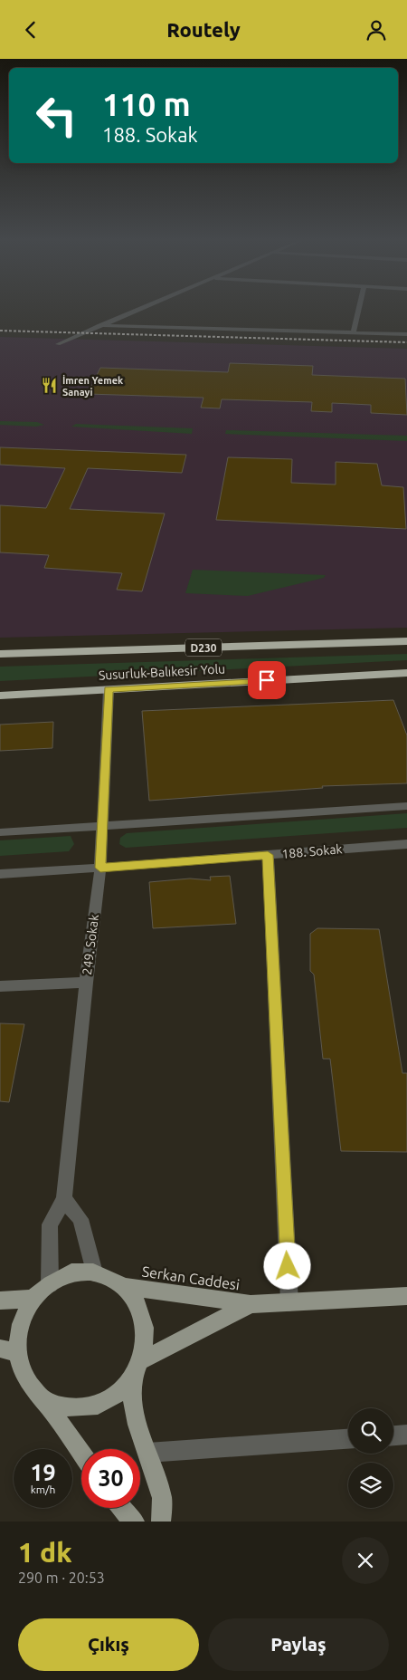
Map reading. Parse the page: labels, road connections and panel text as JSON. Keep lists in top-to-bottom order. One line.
{"streets":{"highway":["D230","Susurluk-Balıkesir Yolu"],"main road":["Serkan Caddesi"],"street":["188. Sokak","249. Sokak"]},"crossings":[["Susurluk-Balıkesir Yolu","249. Sokak"],["188. Sokak","249. Sokak"]],"places":{"restaurant":["İmren Yemek Sanayi"]},"page":{"header":"Routely","turn":["110 m","188. Sokak"],"speed":"19 km/h","limit":"30","heading":["1 dk","290 m · 20:53"],"buttons":["Çıkış","Paylaş"]}}
